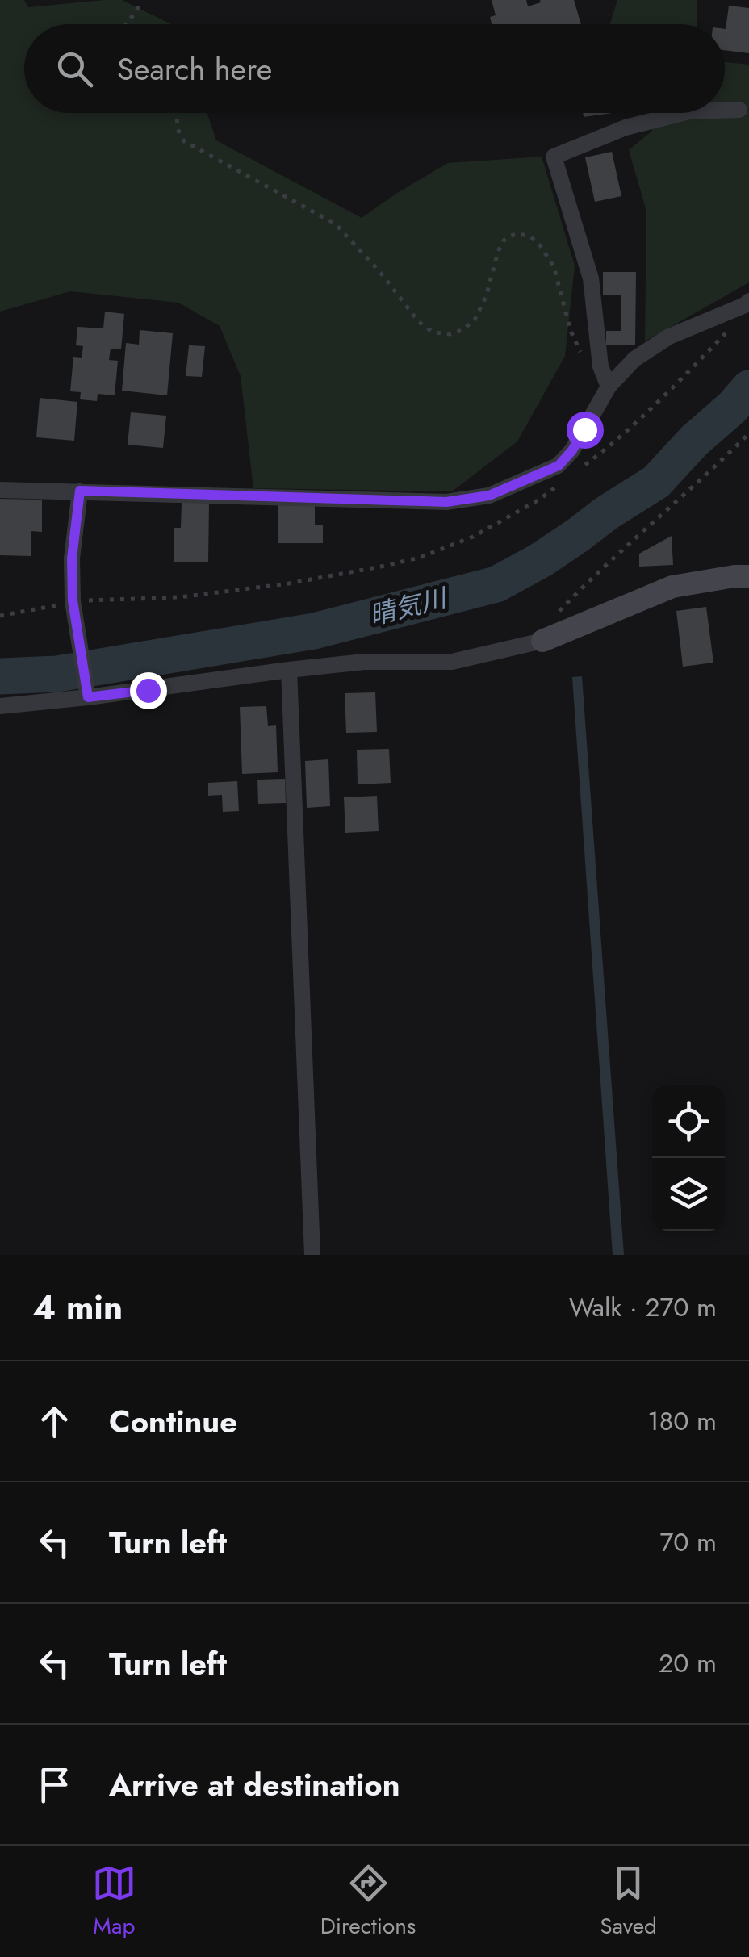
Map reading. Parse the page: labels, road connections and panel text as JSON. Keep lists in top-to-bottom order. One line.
{"water":["晴気川"],"page":{"search":"Search here","heading":["4 min","Walk · 270 m"],"list":[["Continue","180 m"],["Turn left","70 m"],["Turn left","20 m"],"Arrive at destination"],"nav":["Map","Directions","Saved"]}}
